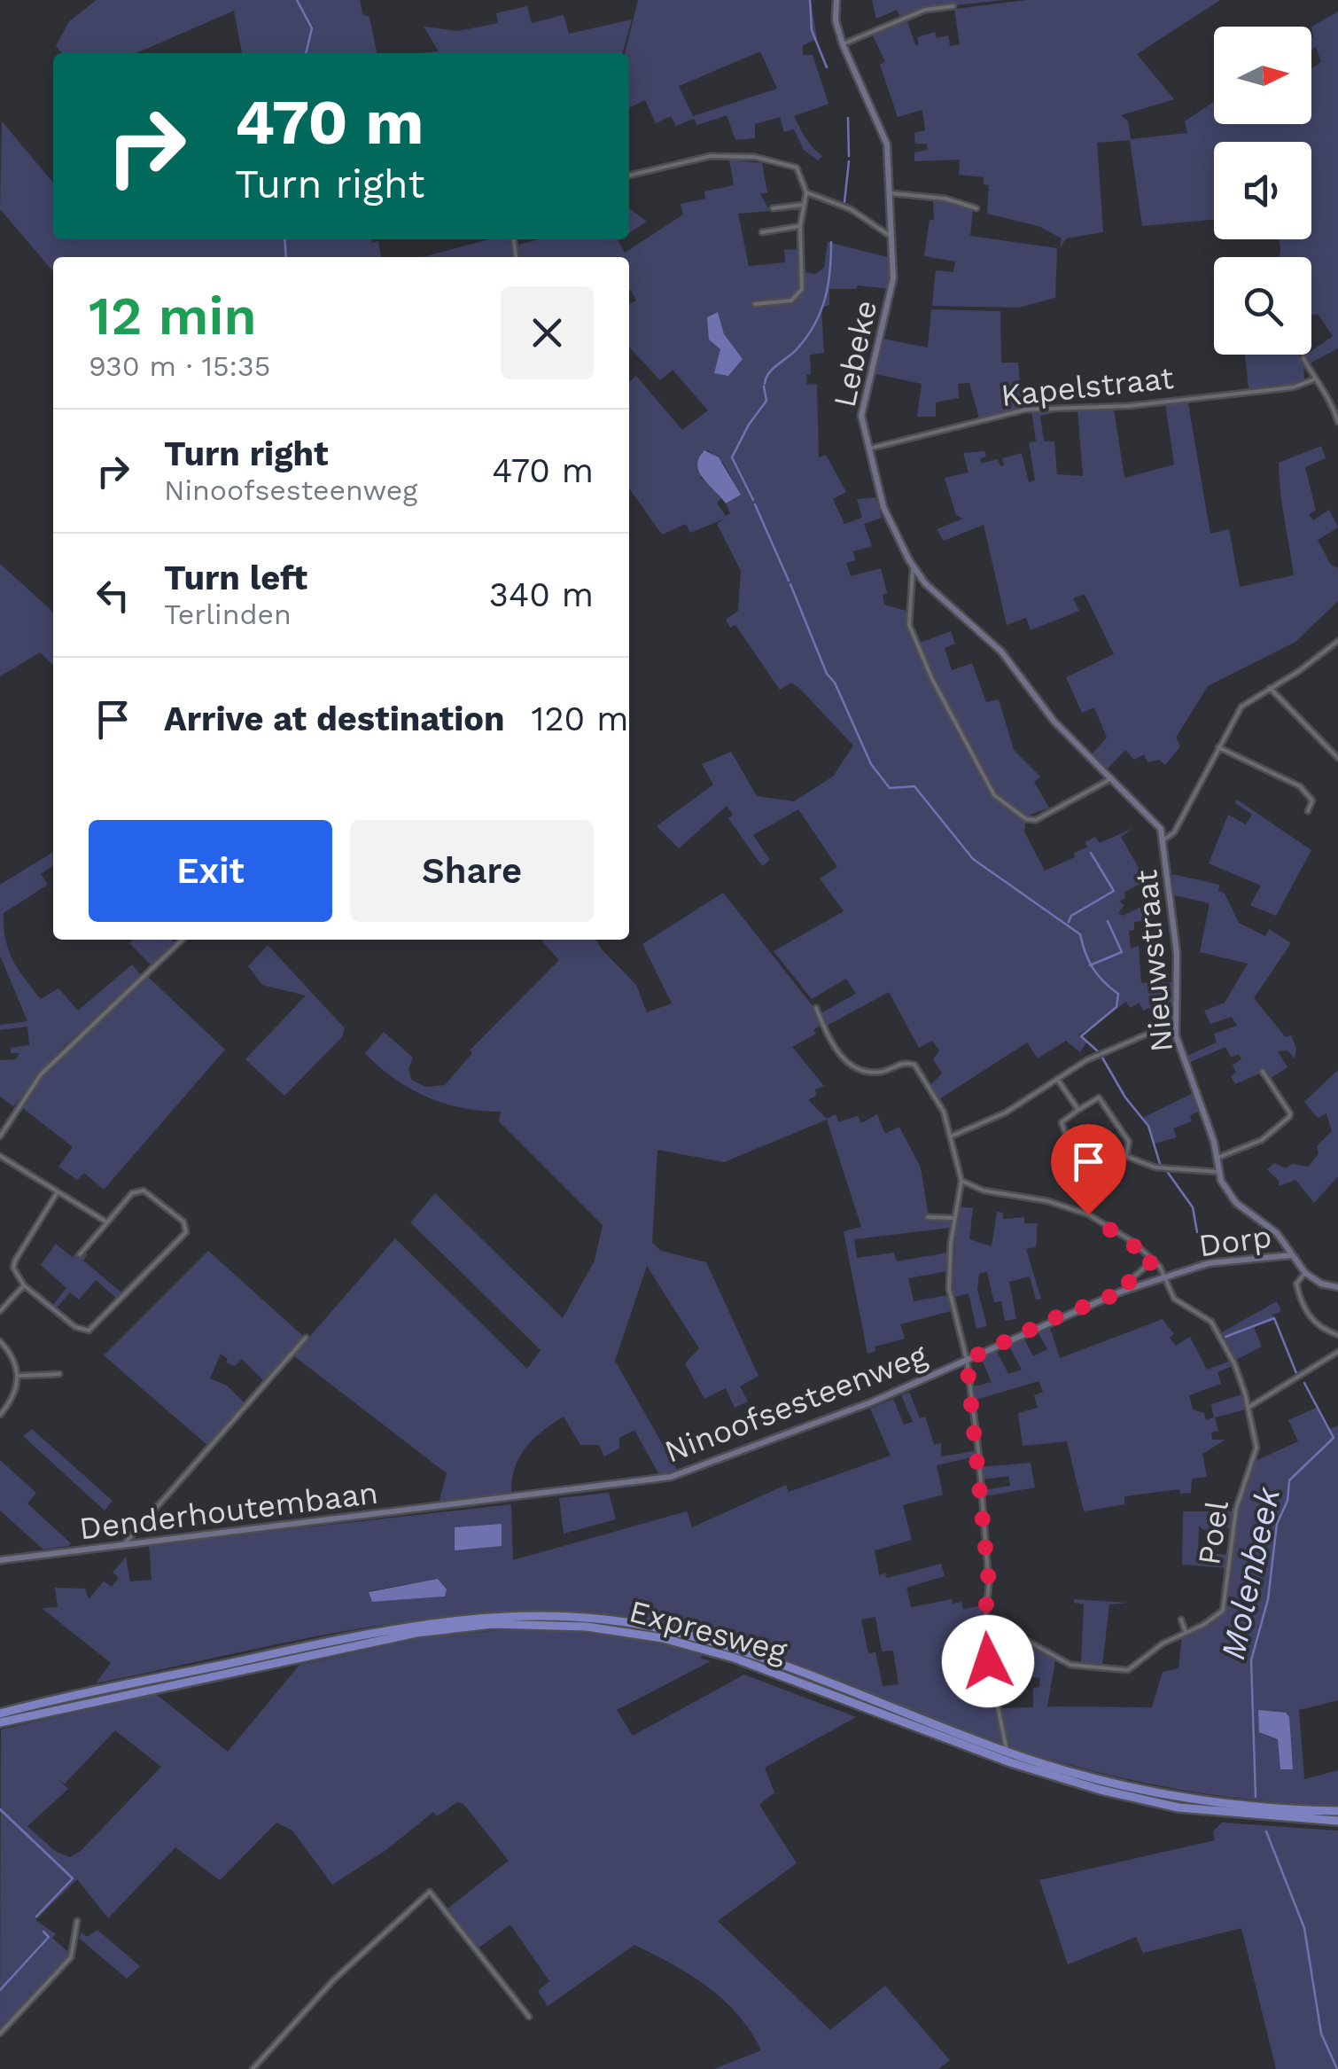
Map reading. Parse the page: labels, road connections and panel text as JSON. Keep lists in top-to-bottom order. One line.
{"streets":{"highway":["Expresweg"],"street":["Lebeke","Kapelstraat","Nieuwstraat","Dorp","Ninoofsesteenweg","Denderhoutembaan","Poel"]},"crossings":[["Lebeke","Kapelstraat"],["Lebeke","Nieuwstraat"],["Dorp","Ninoofsesteenweg"],["Dorp","Poel"],["Ninoofsesteenweg","Denderhoutembaan"],["Ninoofsesteenweg","Poel"]],"water":["Molenbeek"],"north":"right","page":{"turn":["470 m","Turn right"],"heading":["12 min","930 m · 15:35"],"list":[{"name":"Turn right","note":"Ninoofsesteenweg","value":"470 m"},{"name":"Turn left","note":"Terlinden","value":"340 m"},{"name":"Arrive at destination","value":"120 m"}],"buttons":["Exit","Share"]}}
